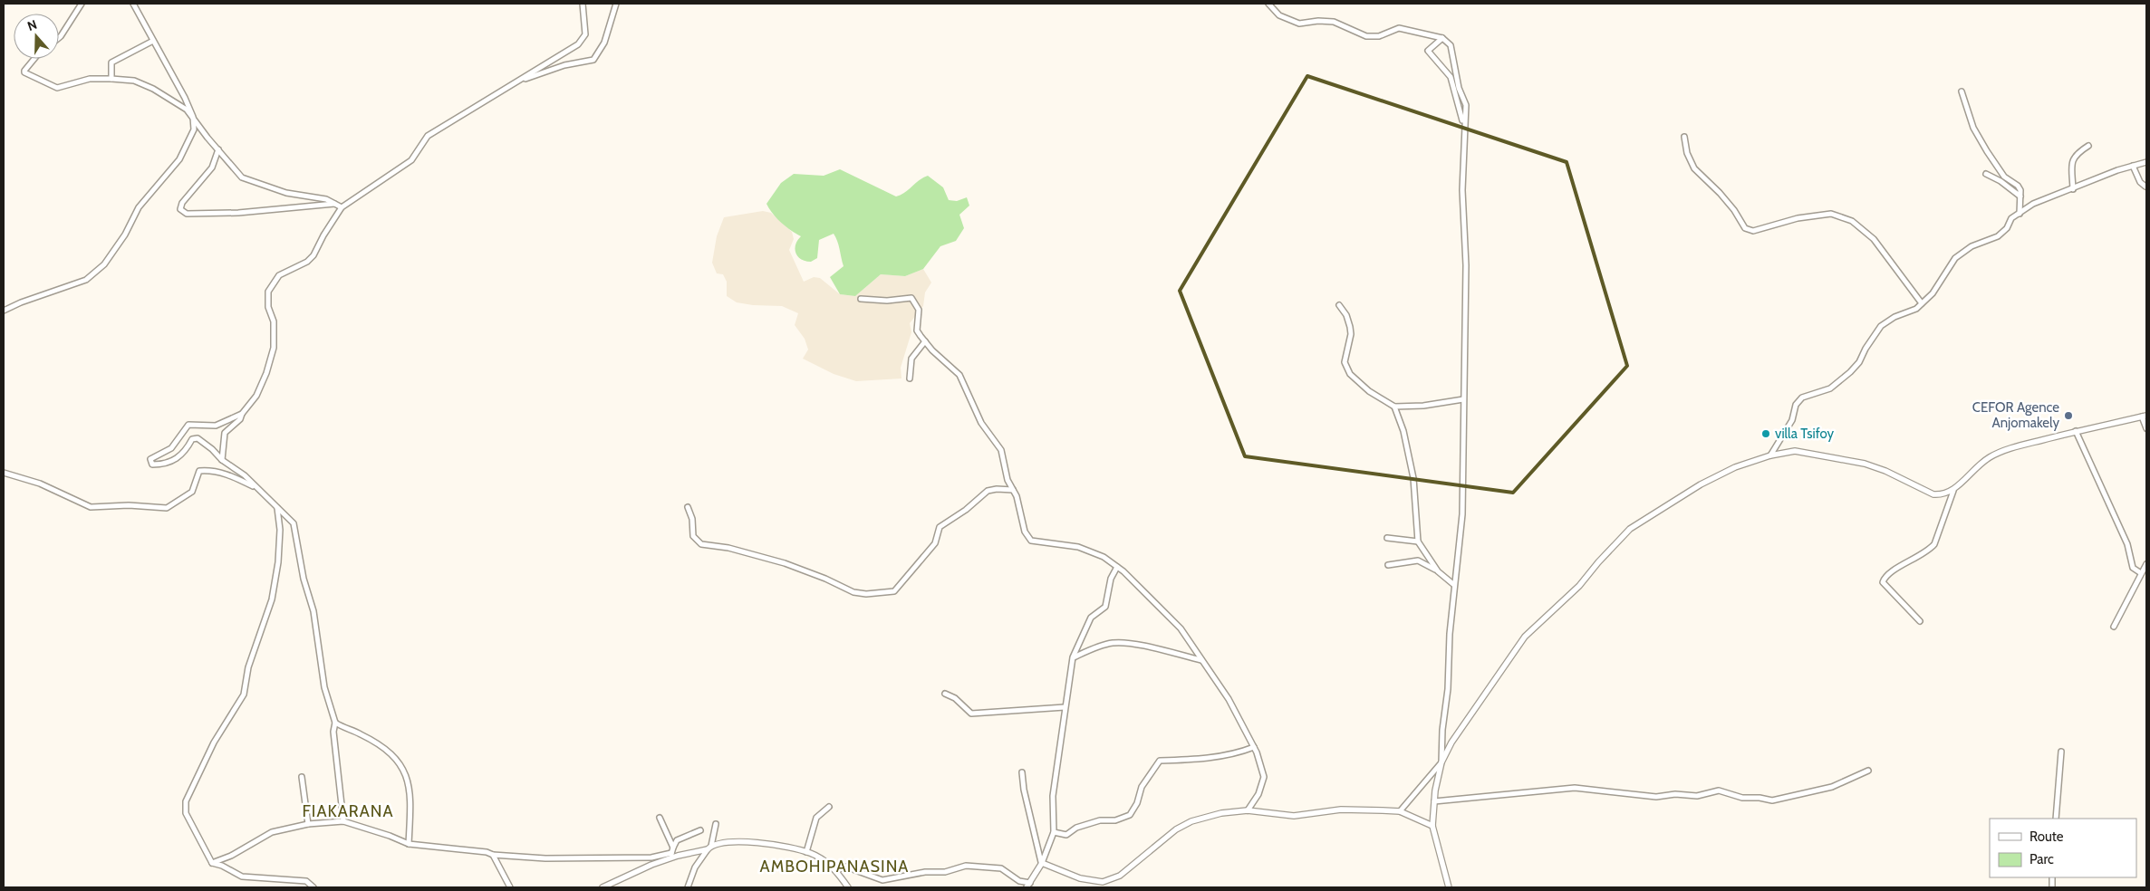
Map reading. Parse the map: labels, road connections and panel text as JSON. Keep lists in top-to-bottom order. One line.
{"districts":["FIAKARANA","AMBOHIPANASINA"],"places":["CEFOR Agence Anjomakely","villa Tsifoy"],"legend":["Route","Parc"],"north":"top"}
